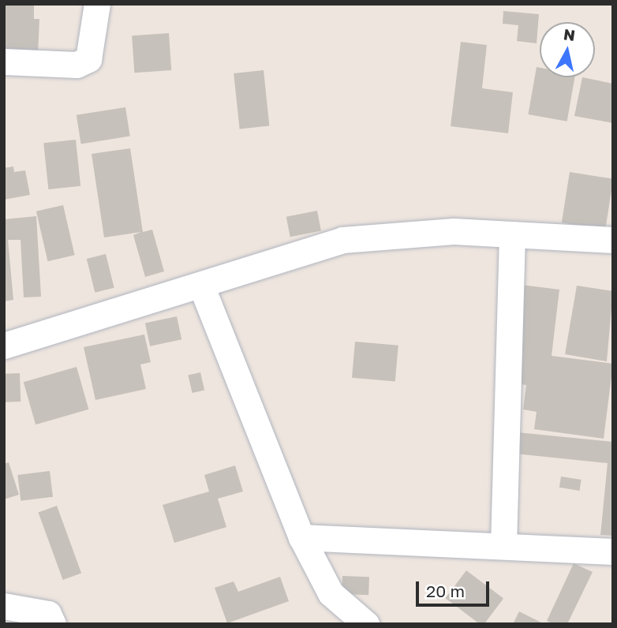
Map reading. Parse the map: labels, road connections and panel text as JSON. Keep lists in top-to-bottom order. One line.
{"scale_bar":"20 m","north":"top"}
